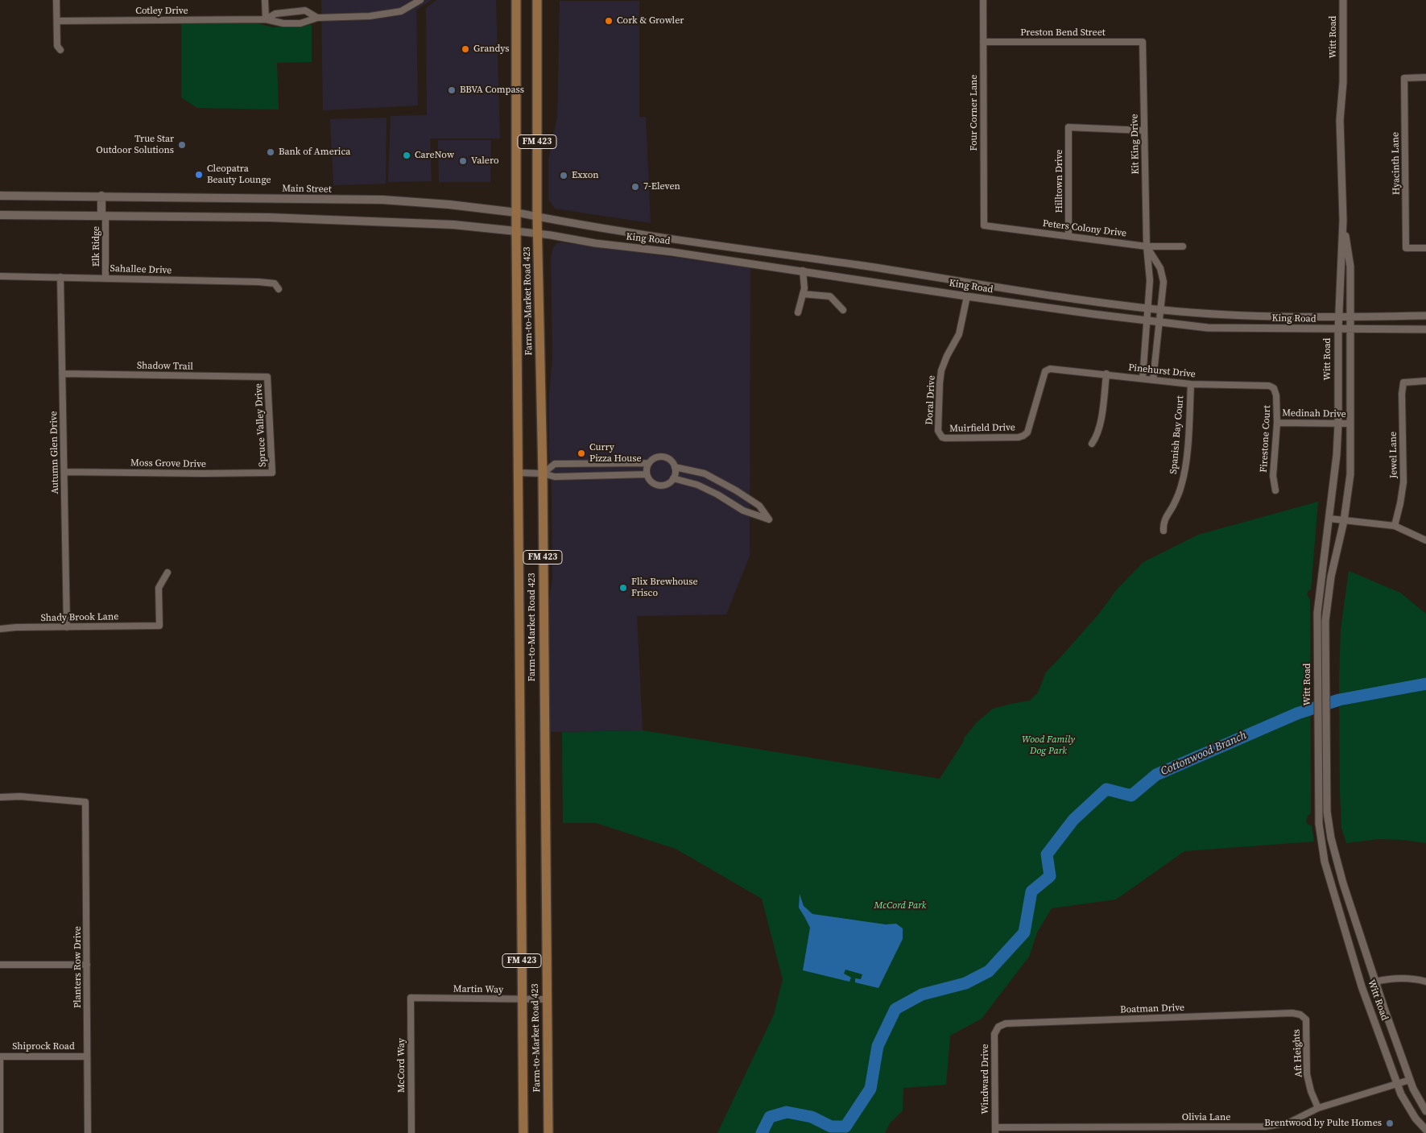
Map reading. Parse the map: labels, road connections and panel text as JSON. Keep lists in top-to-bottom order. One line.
{"streets":{"main road":["FM 423","Main Street","Farm-to-Market Road 423"],"street":["Cotley Drive","Preston Bend Street","Witt Road","Four Corner Lane","Kit King Drive","Hyacinth Lane","Hilltown Drive","Peters Colony Drive","King Road","Elk Ridge","Sahallee Drive","Shadow Trail","Pinehurst Drive","Doral Drive","Medinah Drive","Spruce Valley Drive","Muirfield Drive","Spanish Bay Court","Firestone Court","Autumn Glen Drive","Jewel Lane","Moss Grove Drive","Shady Brook Lane","Planters Row Drive","Martin Way","Boatman Drive","Shiprock Road","Aft Heights","McCord Way","Windward Drive","Olivia Lane"]},"crossings":[["Preston Bend Street","Four Corner Lane"],["Preston Bend Street","Kit King Drive"],["Witt Road","King Road"],["Witt Road","Medinah Drive"],["Witt Road","Olivia Lane"],["Four Corner Lane","Peters Colony Drive"],["Kit King Drive","Hilltown Drive"],["Kit King Drive","Peters Colony Drive"],["Kit King Drive","King Road"],["Kit King Drive","Pinehurst Drive"],["Hilltown Drive","Peters Colony Drive"],["Main Street","King Road"],["Main Street","Farm-to-Market Road 423"],["King Road","Farm-to-Market Road 423"],["King Road","Doral Drive"],["Elk Ridge","Sahallee Drive"],["Sahallee Drive","Autumn Glen Drive"],["Farm-to-Market Road 423","Martin Way"],["Shadow Trail","Spruce Valley Drive"],["Shadow Trail","Autumn Glen Drive"],["Pinehurst Drive","Muirfield Drive"],["Pinehurst Drive","Spanish Bay Court"],["Pinehurst Drive","Firestone Court"],["Doral Drive","Muirfield Drive"],["Medinah Drive","Firestone Court"],["Spruce Valley Drive","Moss Grove Drive"],["Autumn Glen Drive","Moss Grove Drive"],["Autumn Glen Drive","Shady Brook Lane"],["Planters Row Drive","Shiprock Road"],["Martin Way","McCord Way"],["Boatman Drive","Aft Heights"],["Boatman Drive","Windward Drive"],["Aft Heights","Olivia Lane"],["Windward Drive","Olivia Lane"]],"water":["Cottonwood Branch"],"parks":["Wood Family Dog Park","McCord Park"],"places":["Cork & Growler","Grandys","BBVA Compass","True Star Outdoor Solutions","Bank of America","CareNow","Valero","Cleopatra Beauty Lounge","Exxon","7-Eleven","Curry Pizza House","Flix Brewhouse Frisco","Brentwood by Pulte Homes"]}
